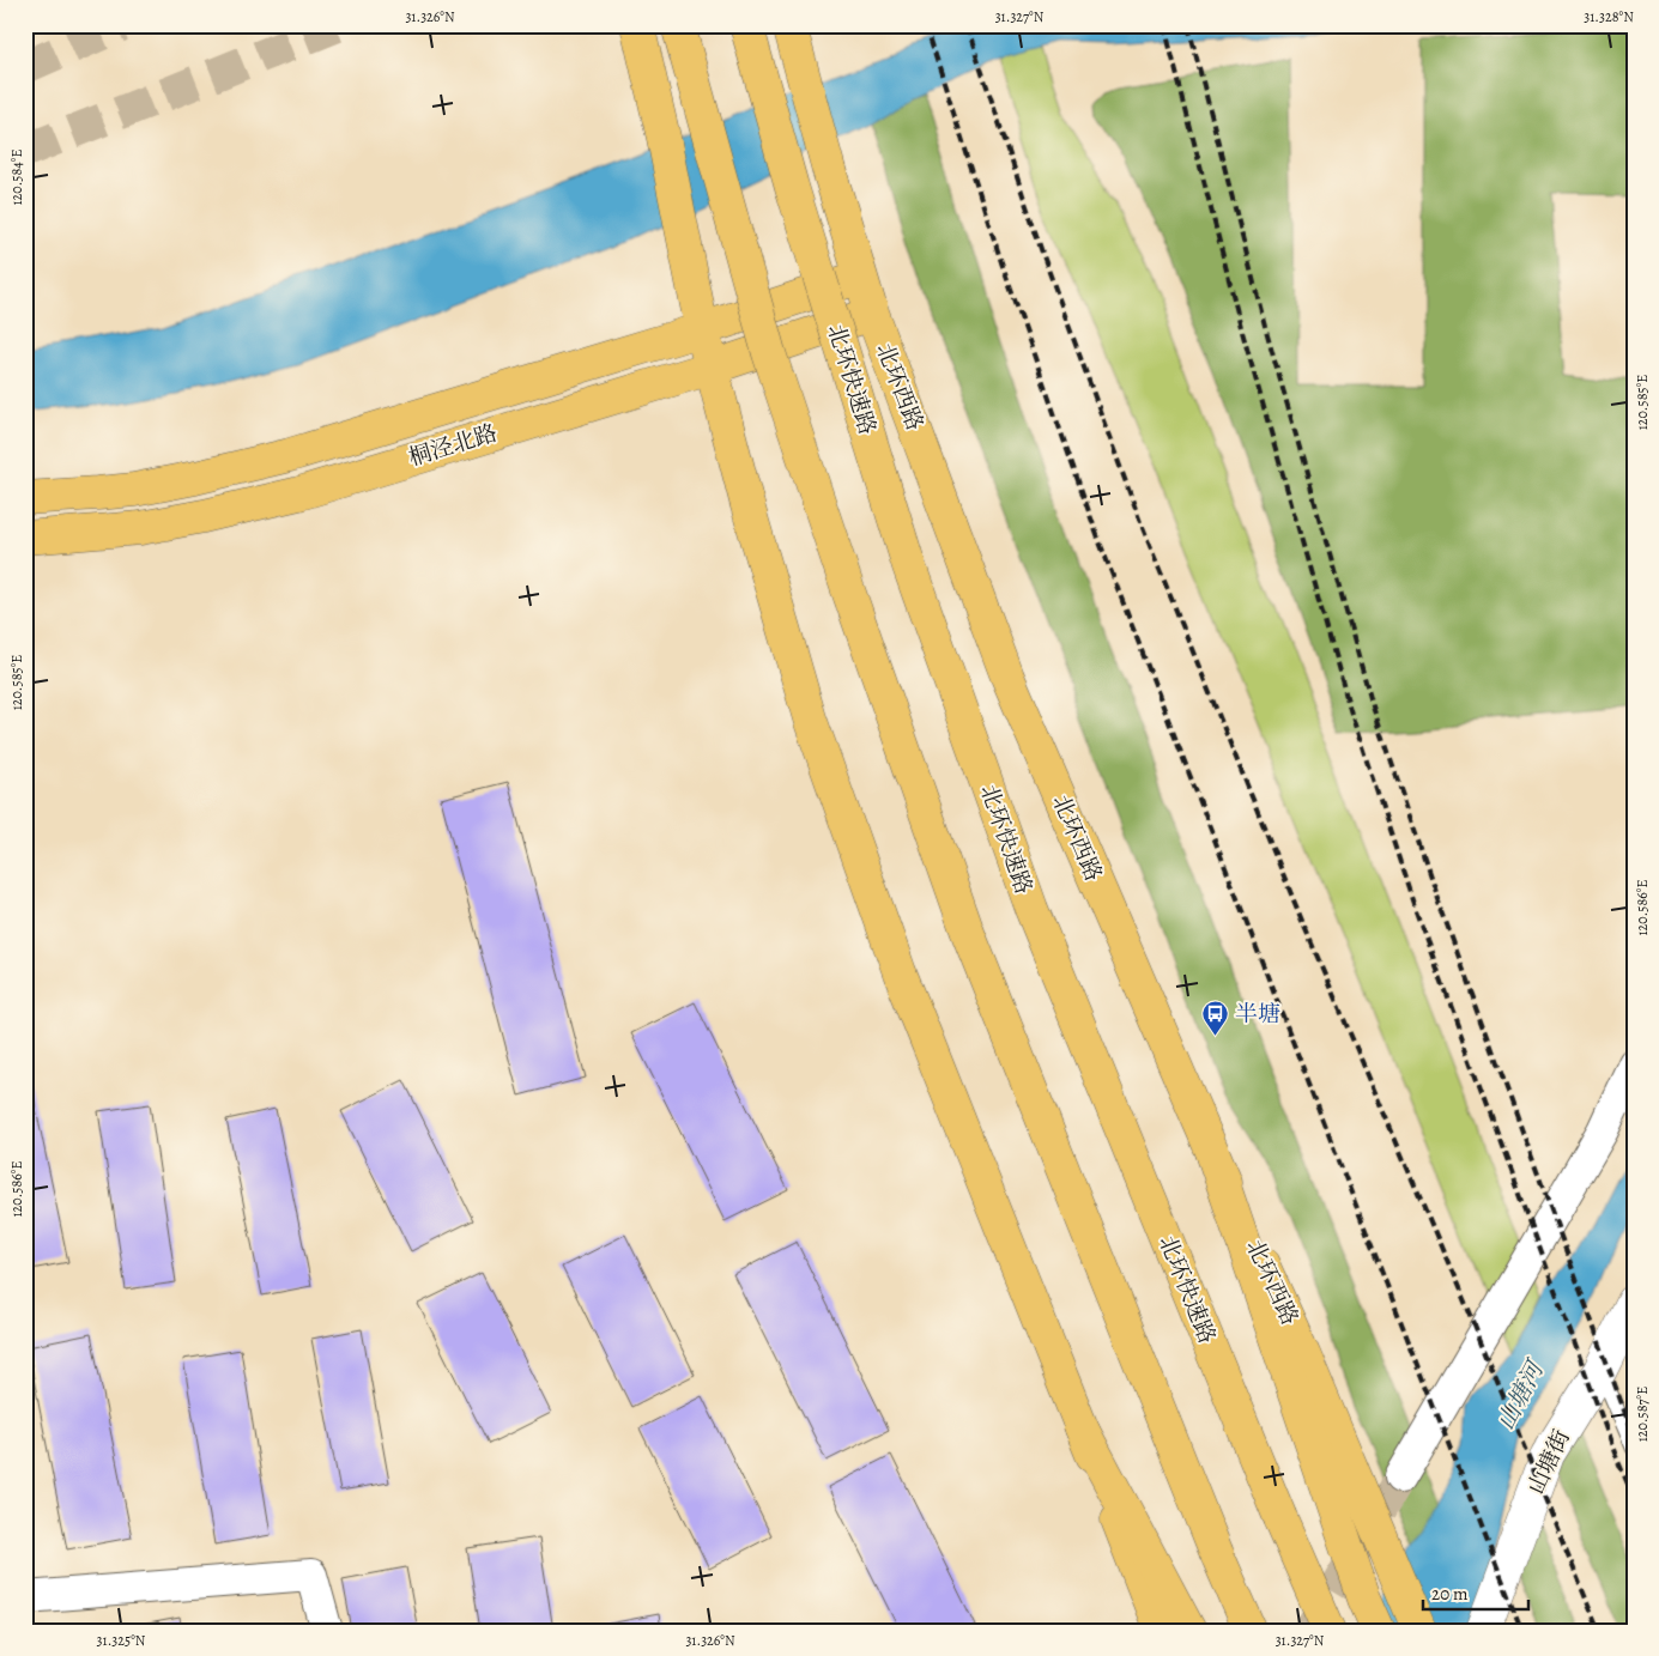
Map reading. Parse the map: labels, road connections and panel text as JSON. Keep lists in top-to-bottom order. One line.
{"streets":{"main road":["北环快速路","北环西路","桐泾北路"],"street":["山塘街"]},"crossings":[["北环西路","桐泾北路"]],"water":["山塘河"],"places":{"bus stop":["半塘"]},"scale_bar":"20 m","coordinates":["31.326°N","31.327°N","31.328°N","120.584°E","120.585°E","120.586°E","120.587°E","31.325°N"]}
